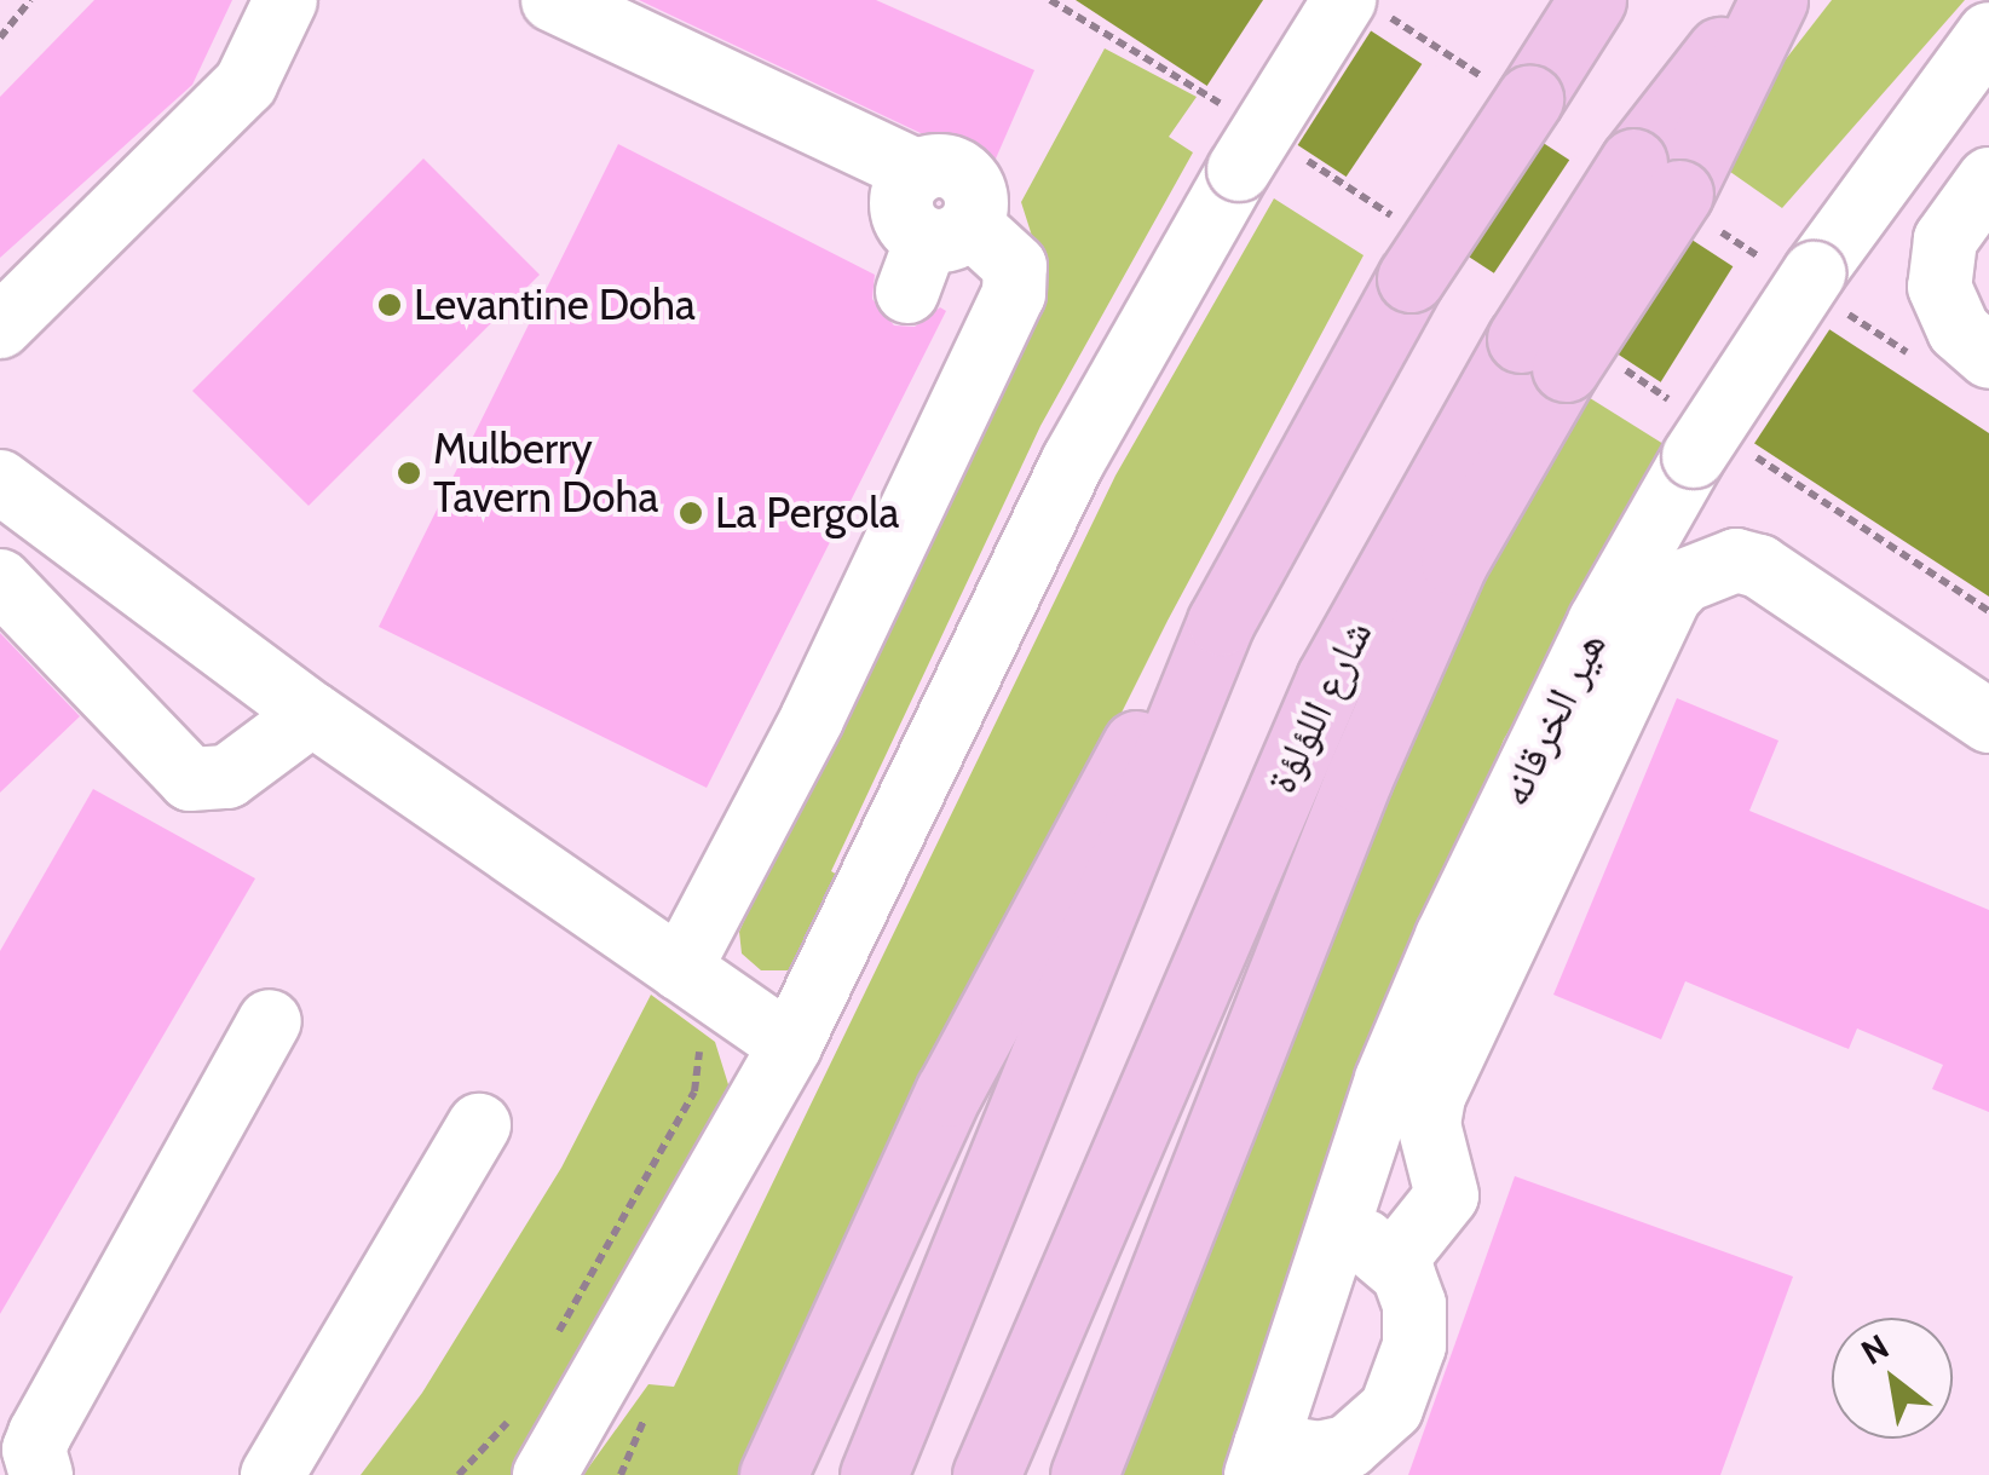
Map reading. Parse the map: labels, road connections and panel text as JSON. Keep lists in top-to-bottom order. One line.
{"streets":{"main road":["شارع اللؤلؤة"],"street":["هير الخرقانه"]},"places":["Levantine Doha","Mulberry Tavern Doha","La Pergola"],"north":"top left"}
